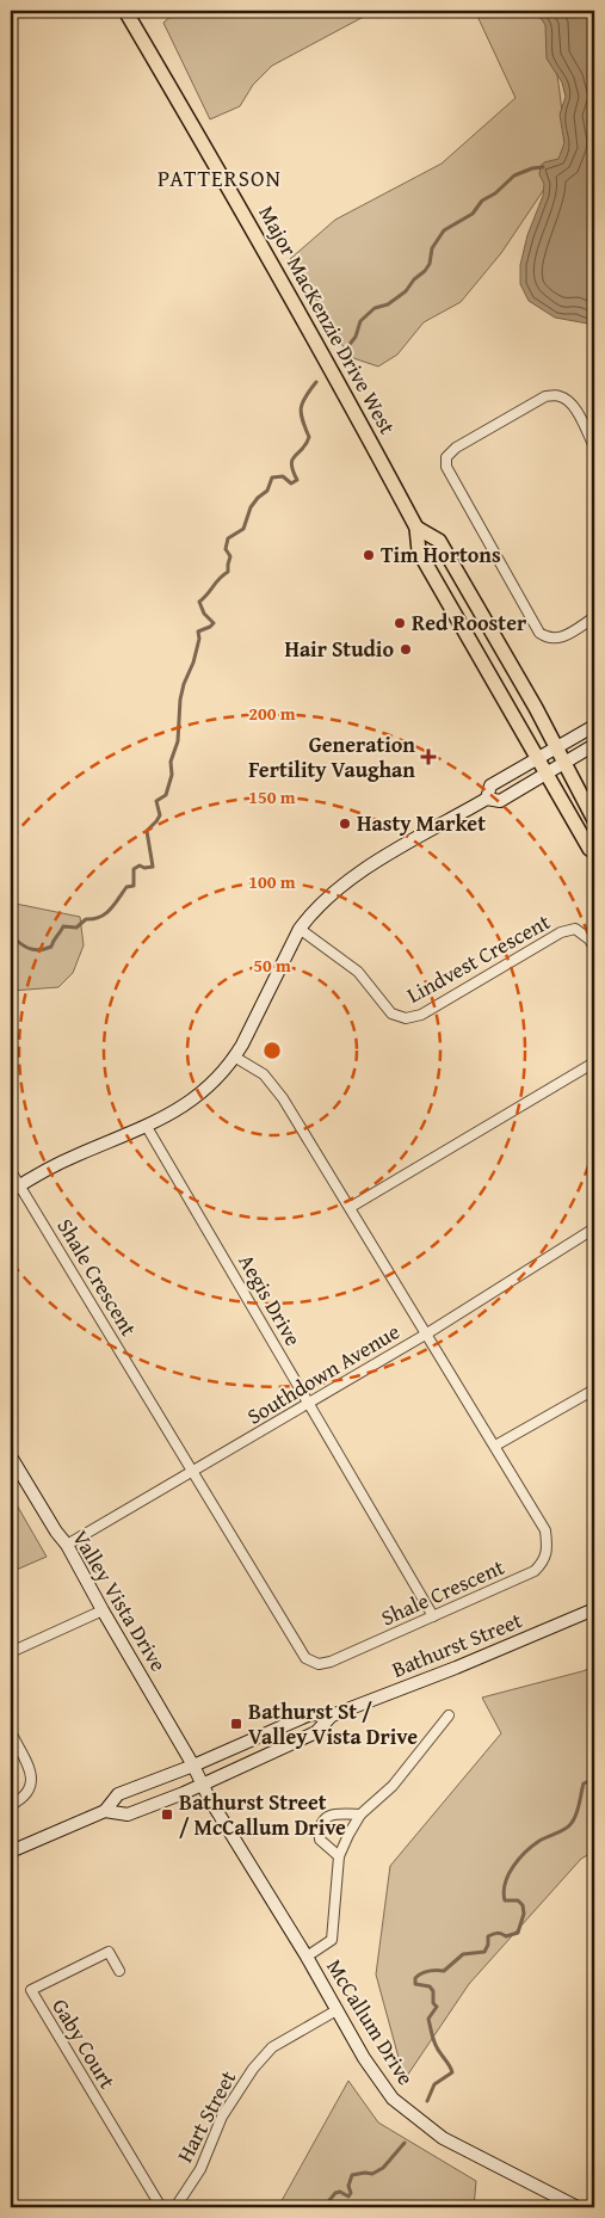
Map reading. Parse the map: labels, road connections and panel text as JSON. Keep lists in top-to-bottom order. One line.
{"streets":{"main road":["Major MacKenzie Drive West"],"street":["Lindvest Crescent","Shale Crescent","Aegis Drive","Southdown Avenue","Valley Vista Drive","Bathurst Street","McCallum Drive","Gaby Court","Hart Street"]},"crossings":[["Shale Crescent","Aegis Drive"],["Shale Crescent","Southdown Avenue"],["Aegis Drive","Southdown Avenue"],["Southdown Avenue","Valley Vista Drive"],["Valley Vista Drive","Bathurst Street"],["Valley Vista Drive","McCallum Drive"],["Bathurst Street","McCallum Drive"],["McCallum Drive","Hart Street"]],"districts":["PATTERSON"],"places":{"other":["Tim Hortons","Red Rooster","Hair Studio","Hasty Market"],"health":["Generation Fertility Vaughan"],"transit":["Bathurst St / Valley Vista Drive","Bathurst Street / McCallum Drive"]},"rings":["200 m","150 m","100 m","50 m"]}
